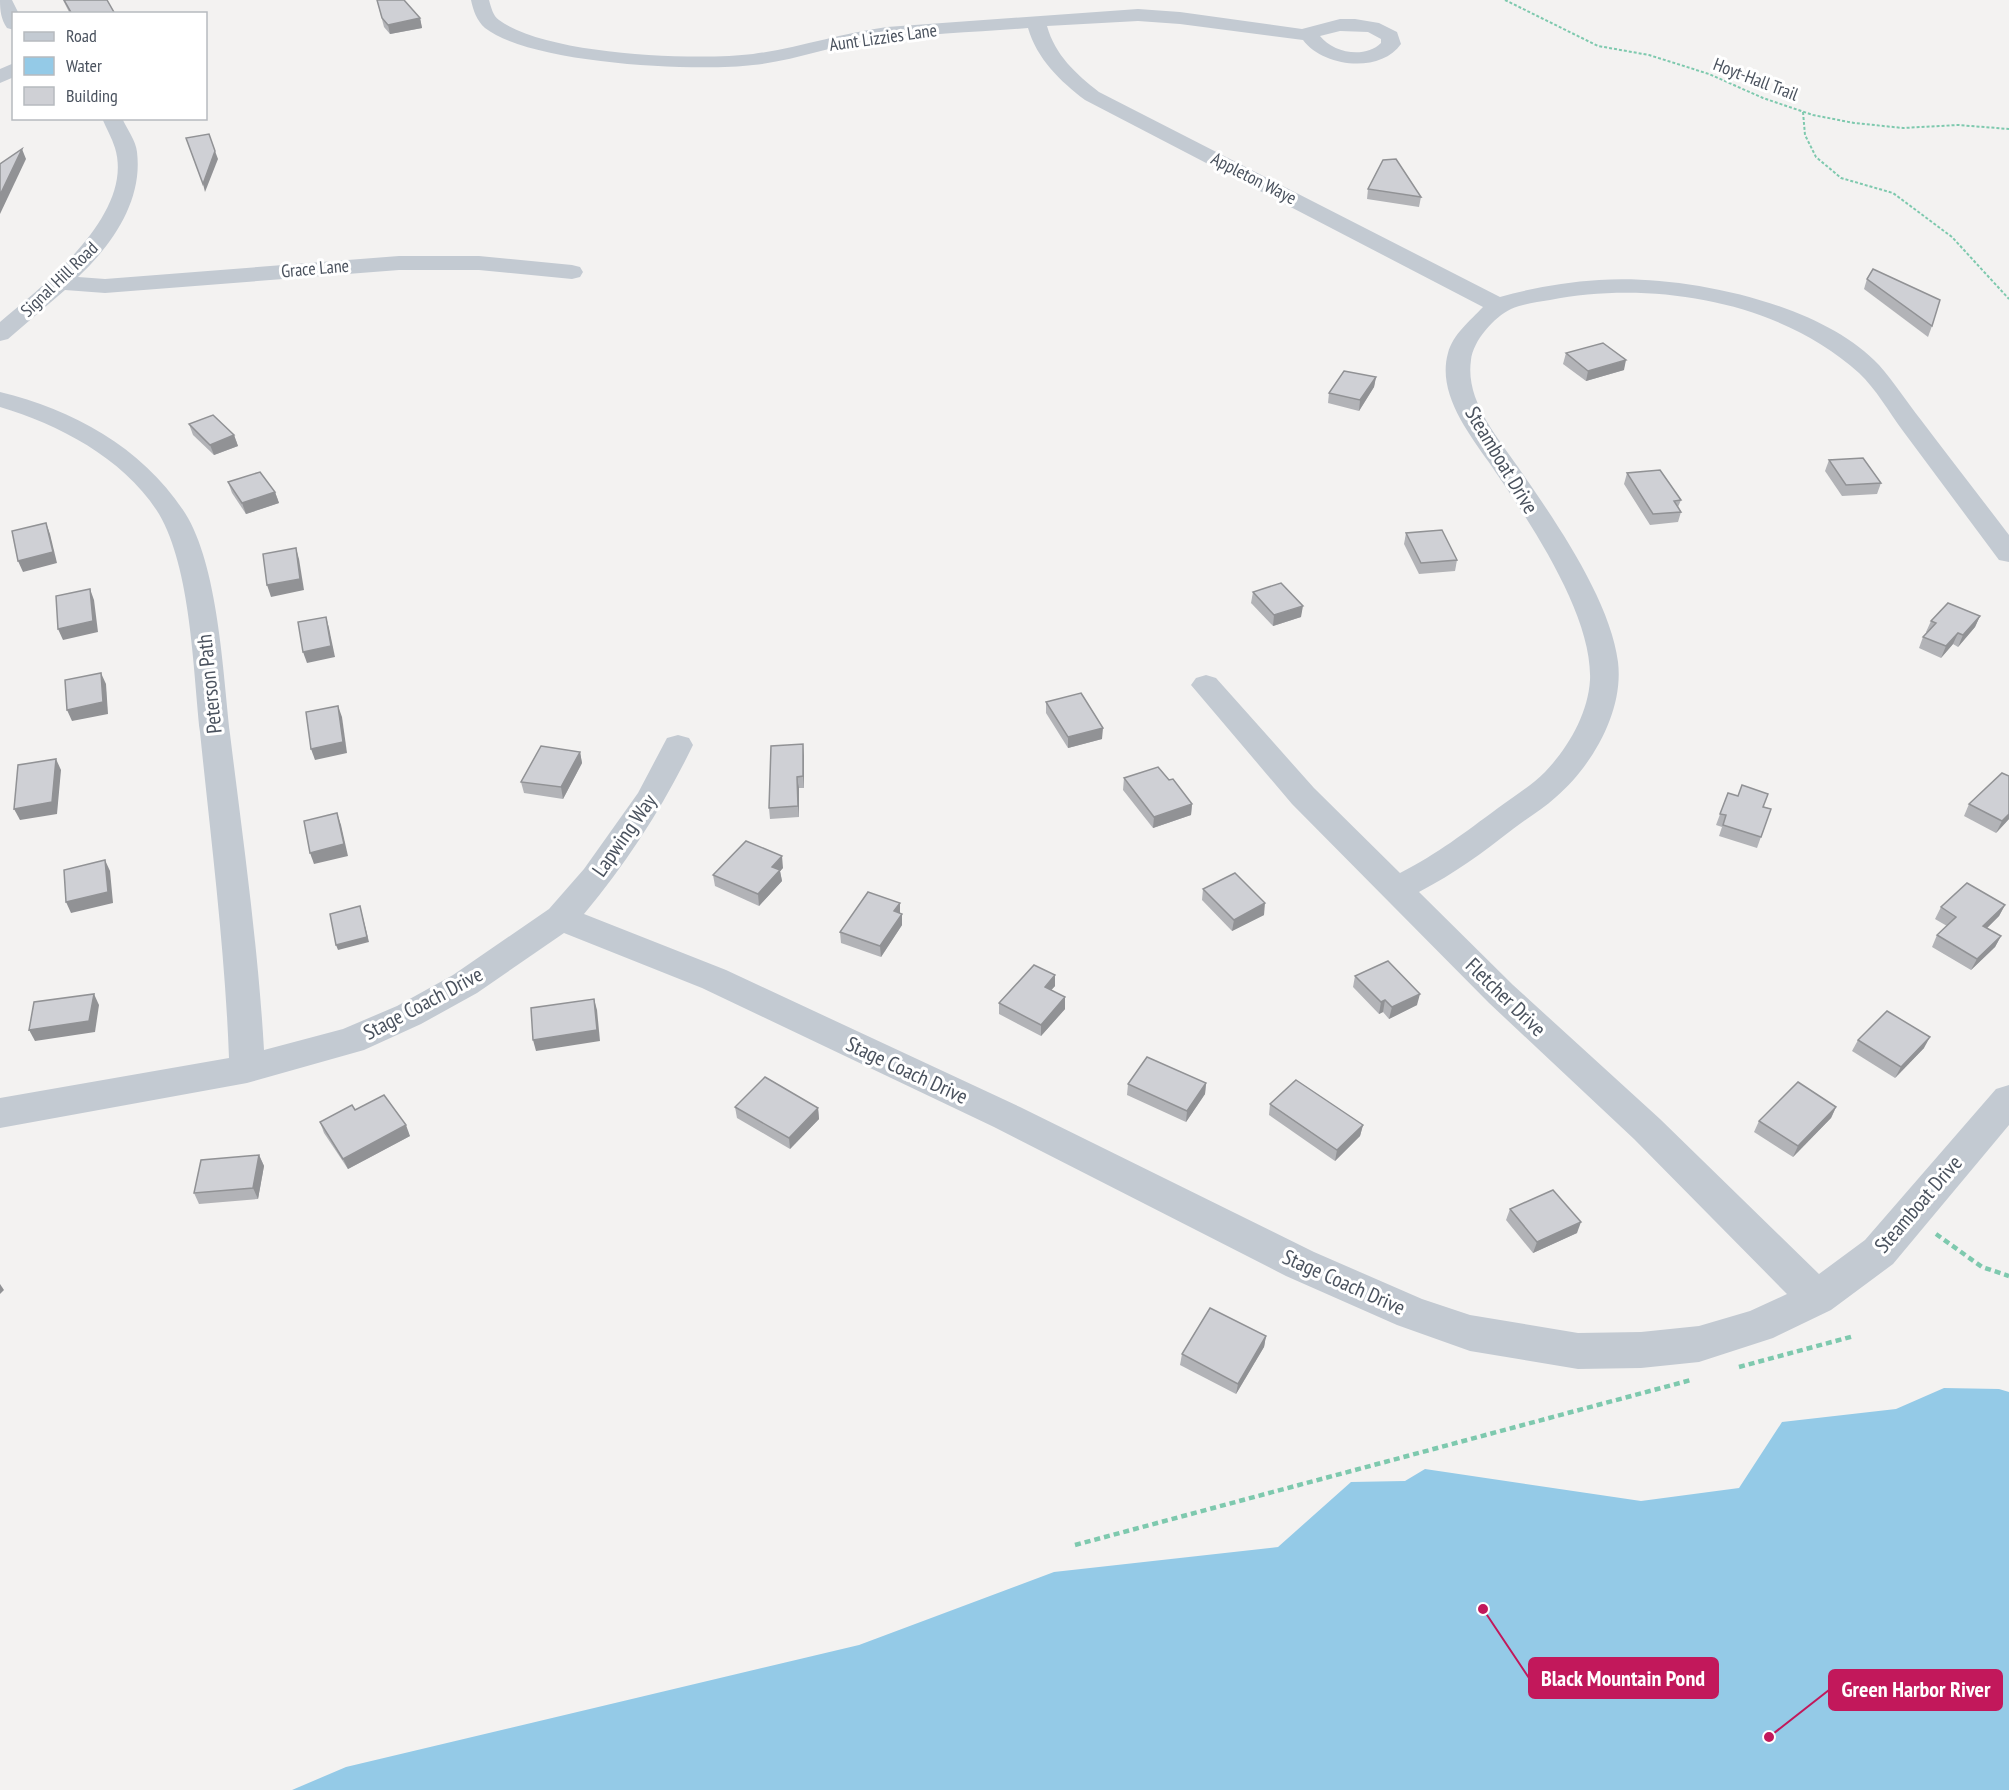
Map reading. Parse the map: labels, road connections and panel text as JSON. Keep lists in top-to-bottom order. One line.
{"streets":{"street":["Aunt Lizzies Lane","Appleton Waye","Grace Lane","Signal Hill Road","Steamboat Drive","Peterson Path","Lapwing Way","Fletcher Drive","Stage Coach Drive"],"path":["Hoyt-Hall Trail"]},"crossings":[["Aunt Lizzies Lane","Appleton Waye"],["Appleton Waye","Steamboat Drive"],["Grace Lane","Signal Hill Road"],["Steamboat Drive","Fletcher Drive"],["Steamboat Drive","Stage Coach Drive"],["Peterson Path","Stage Coach Drive"],["Lapwing Way","Stage Coach Drive"],["Fletcher Drive","Stage Coach Drive"]],"places":["Black Mountain Pond","Green Harbor River"],"legend":["Road","Water","Building"]}
